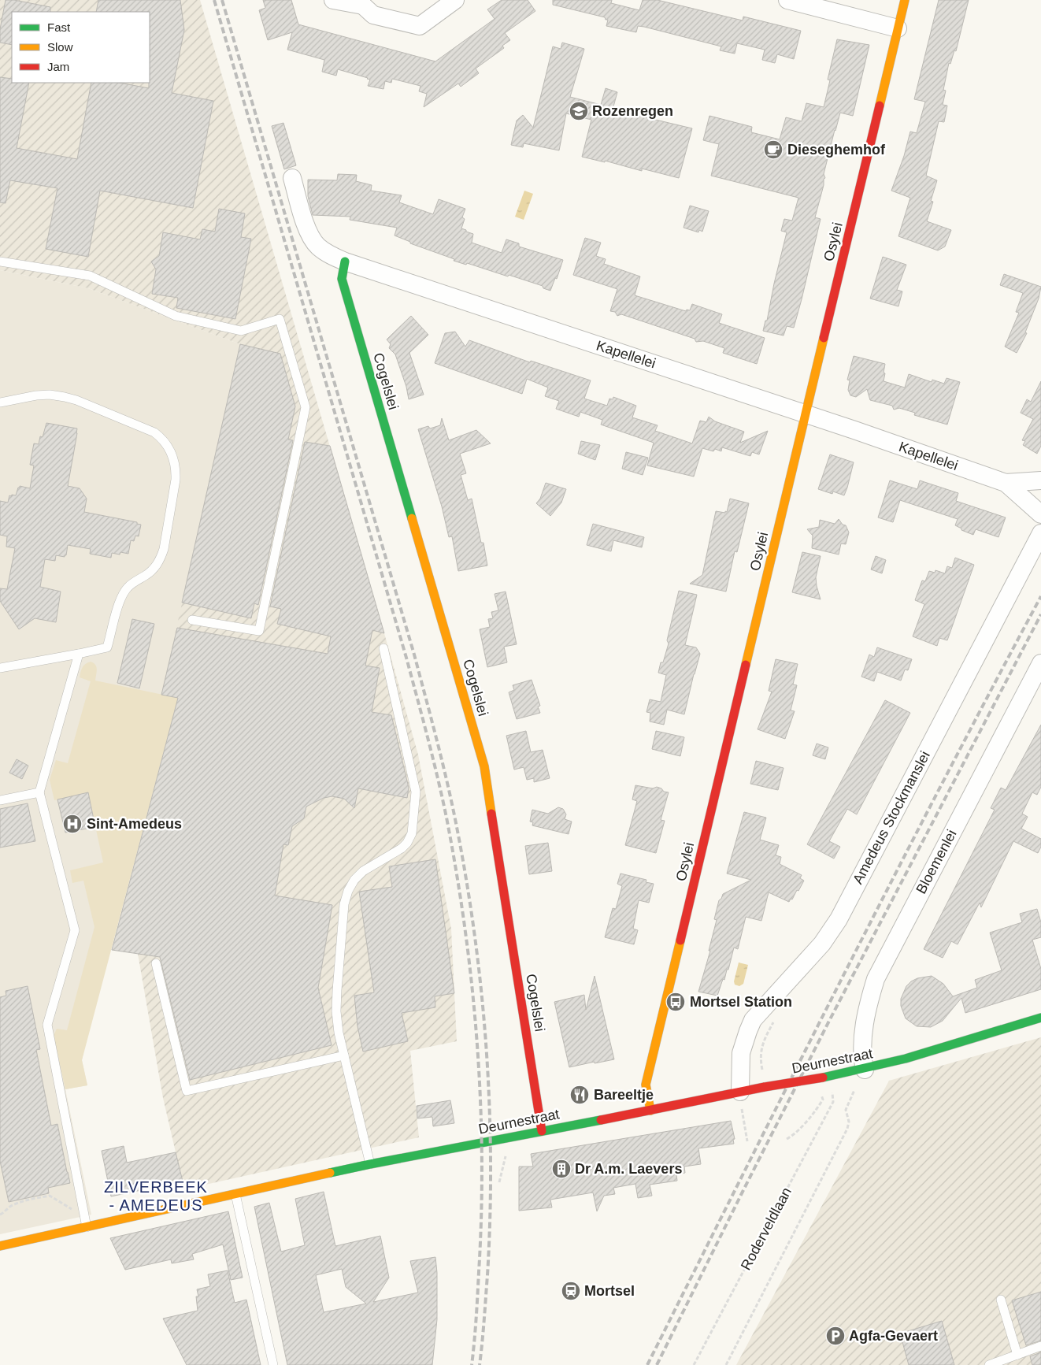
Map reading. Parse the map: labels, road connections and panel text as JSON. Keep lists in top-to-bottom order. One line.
{"streets":{"street":["Osylei","Kapellelei","Cogelslei","Amedeus Stockmanslei","Bloemenlei","Deurnestraat"],"path":["Roderveldlaan"]},"crossings":[["Osylei","Kapellelei"],["Osylei","Deurnestraat"],["Kapellelei","Cogelslei"],["Cogelslei","Deurnestraat"],["Amedeus Stockmanslei","Deurnestraat"],["Bloemenlei","Deurnestraat"]],"districts":["ZILVERBEEK - AMEDEUS"],"places":{"school or university":["Rozenregen"],"cafe":["Dieseghemhof"],"hospital":["Sint-Amedeus"],"bus stop":["Mortsel Station"],"restaurant":["Bareeltje"],"building":["Dr A.m. Laevers"],"station":["Mortsel"],"parking":["Agfa-Gevaert"]},"legend":["Fast","Slow","Jam"]}
